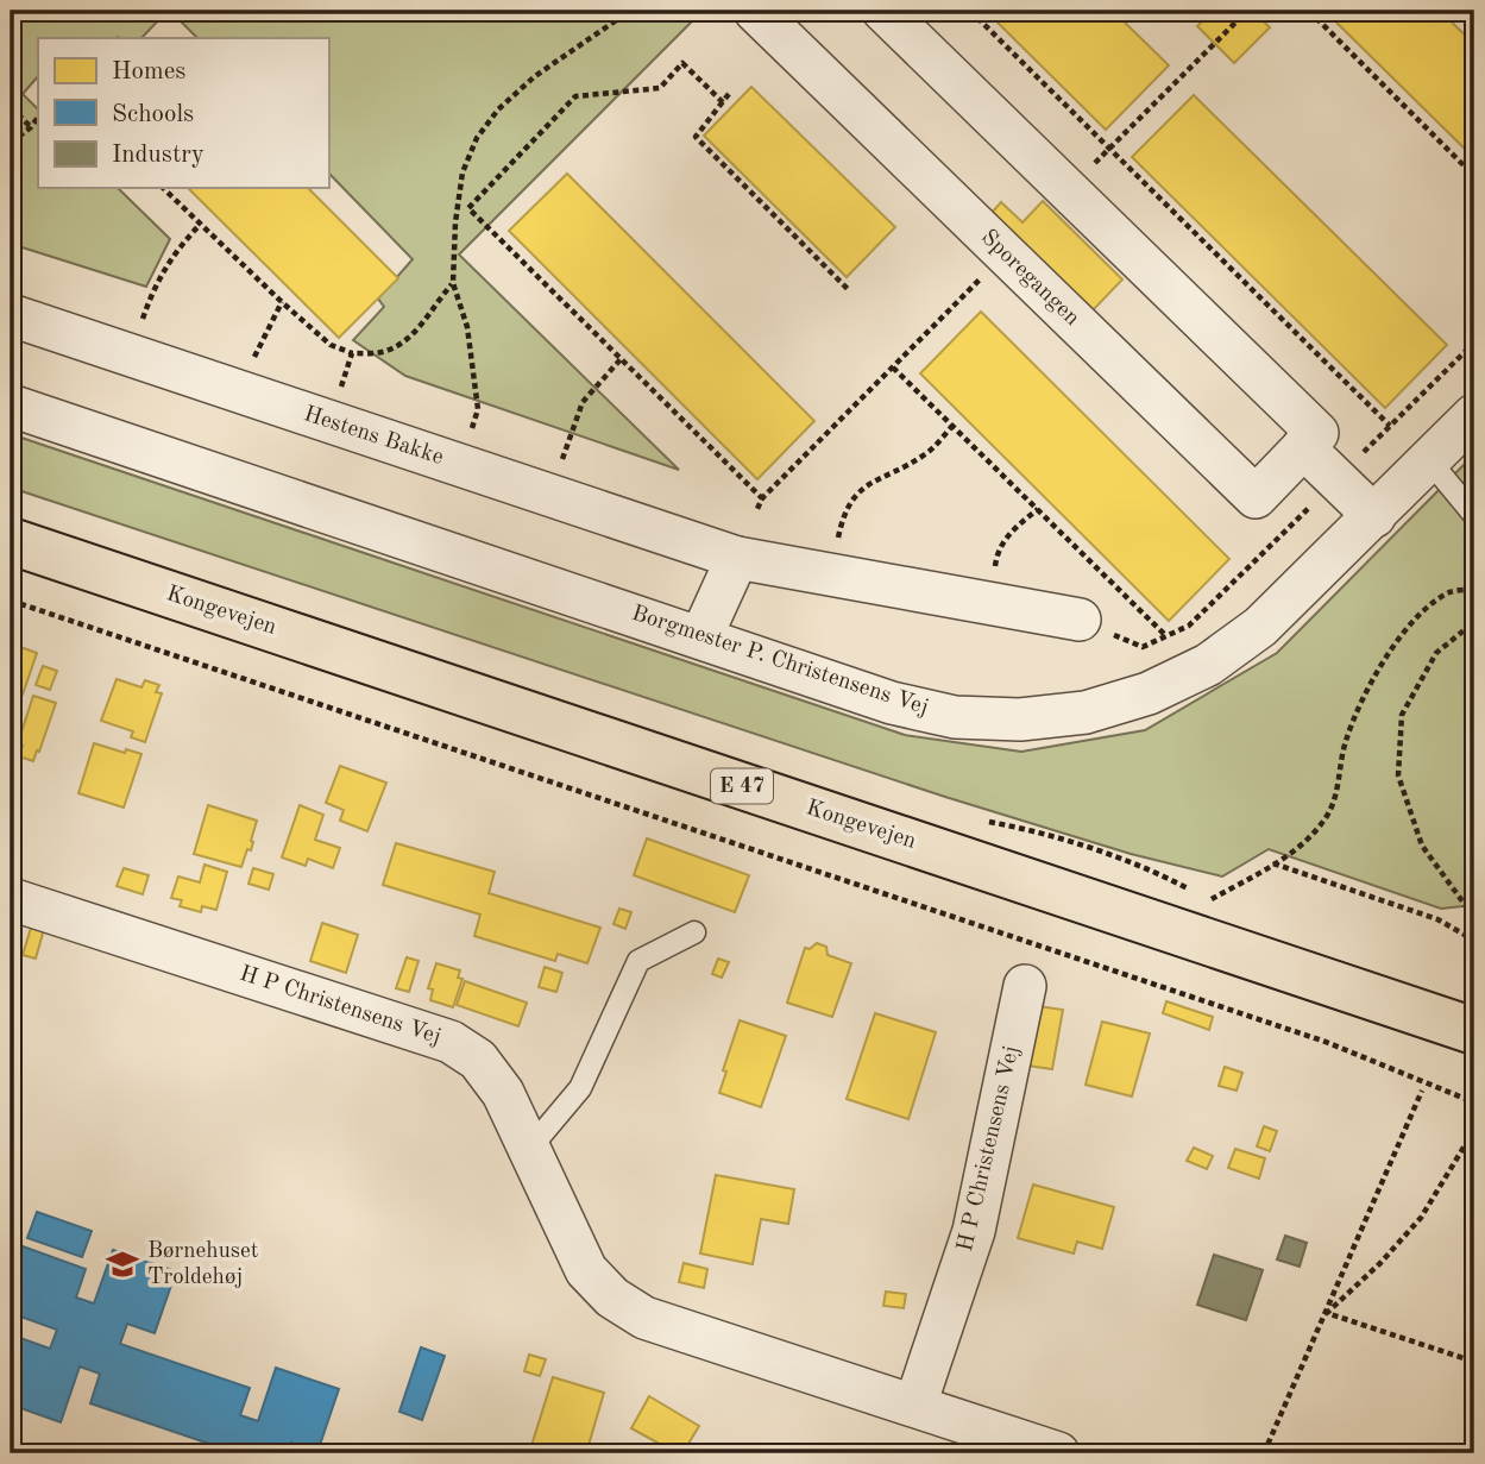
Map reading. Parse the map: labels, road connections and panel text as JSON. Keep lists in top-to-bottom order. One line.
{"streets":{"main road":["Kongevejen","E 47"],"street":["Sporegangen","Hestens Bakke","Borgmester P. Christensens Vej","H P Christensens Vej"]},"places":{"school or university":["Børnehuset Troldehøj"]},"legend":["Homes","Schools","Industry"]}
